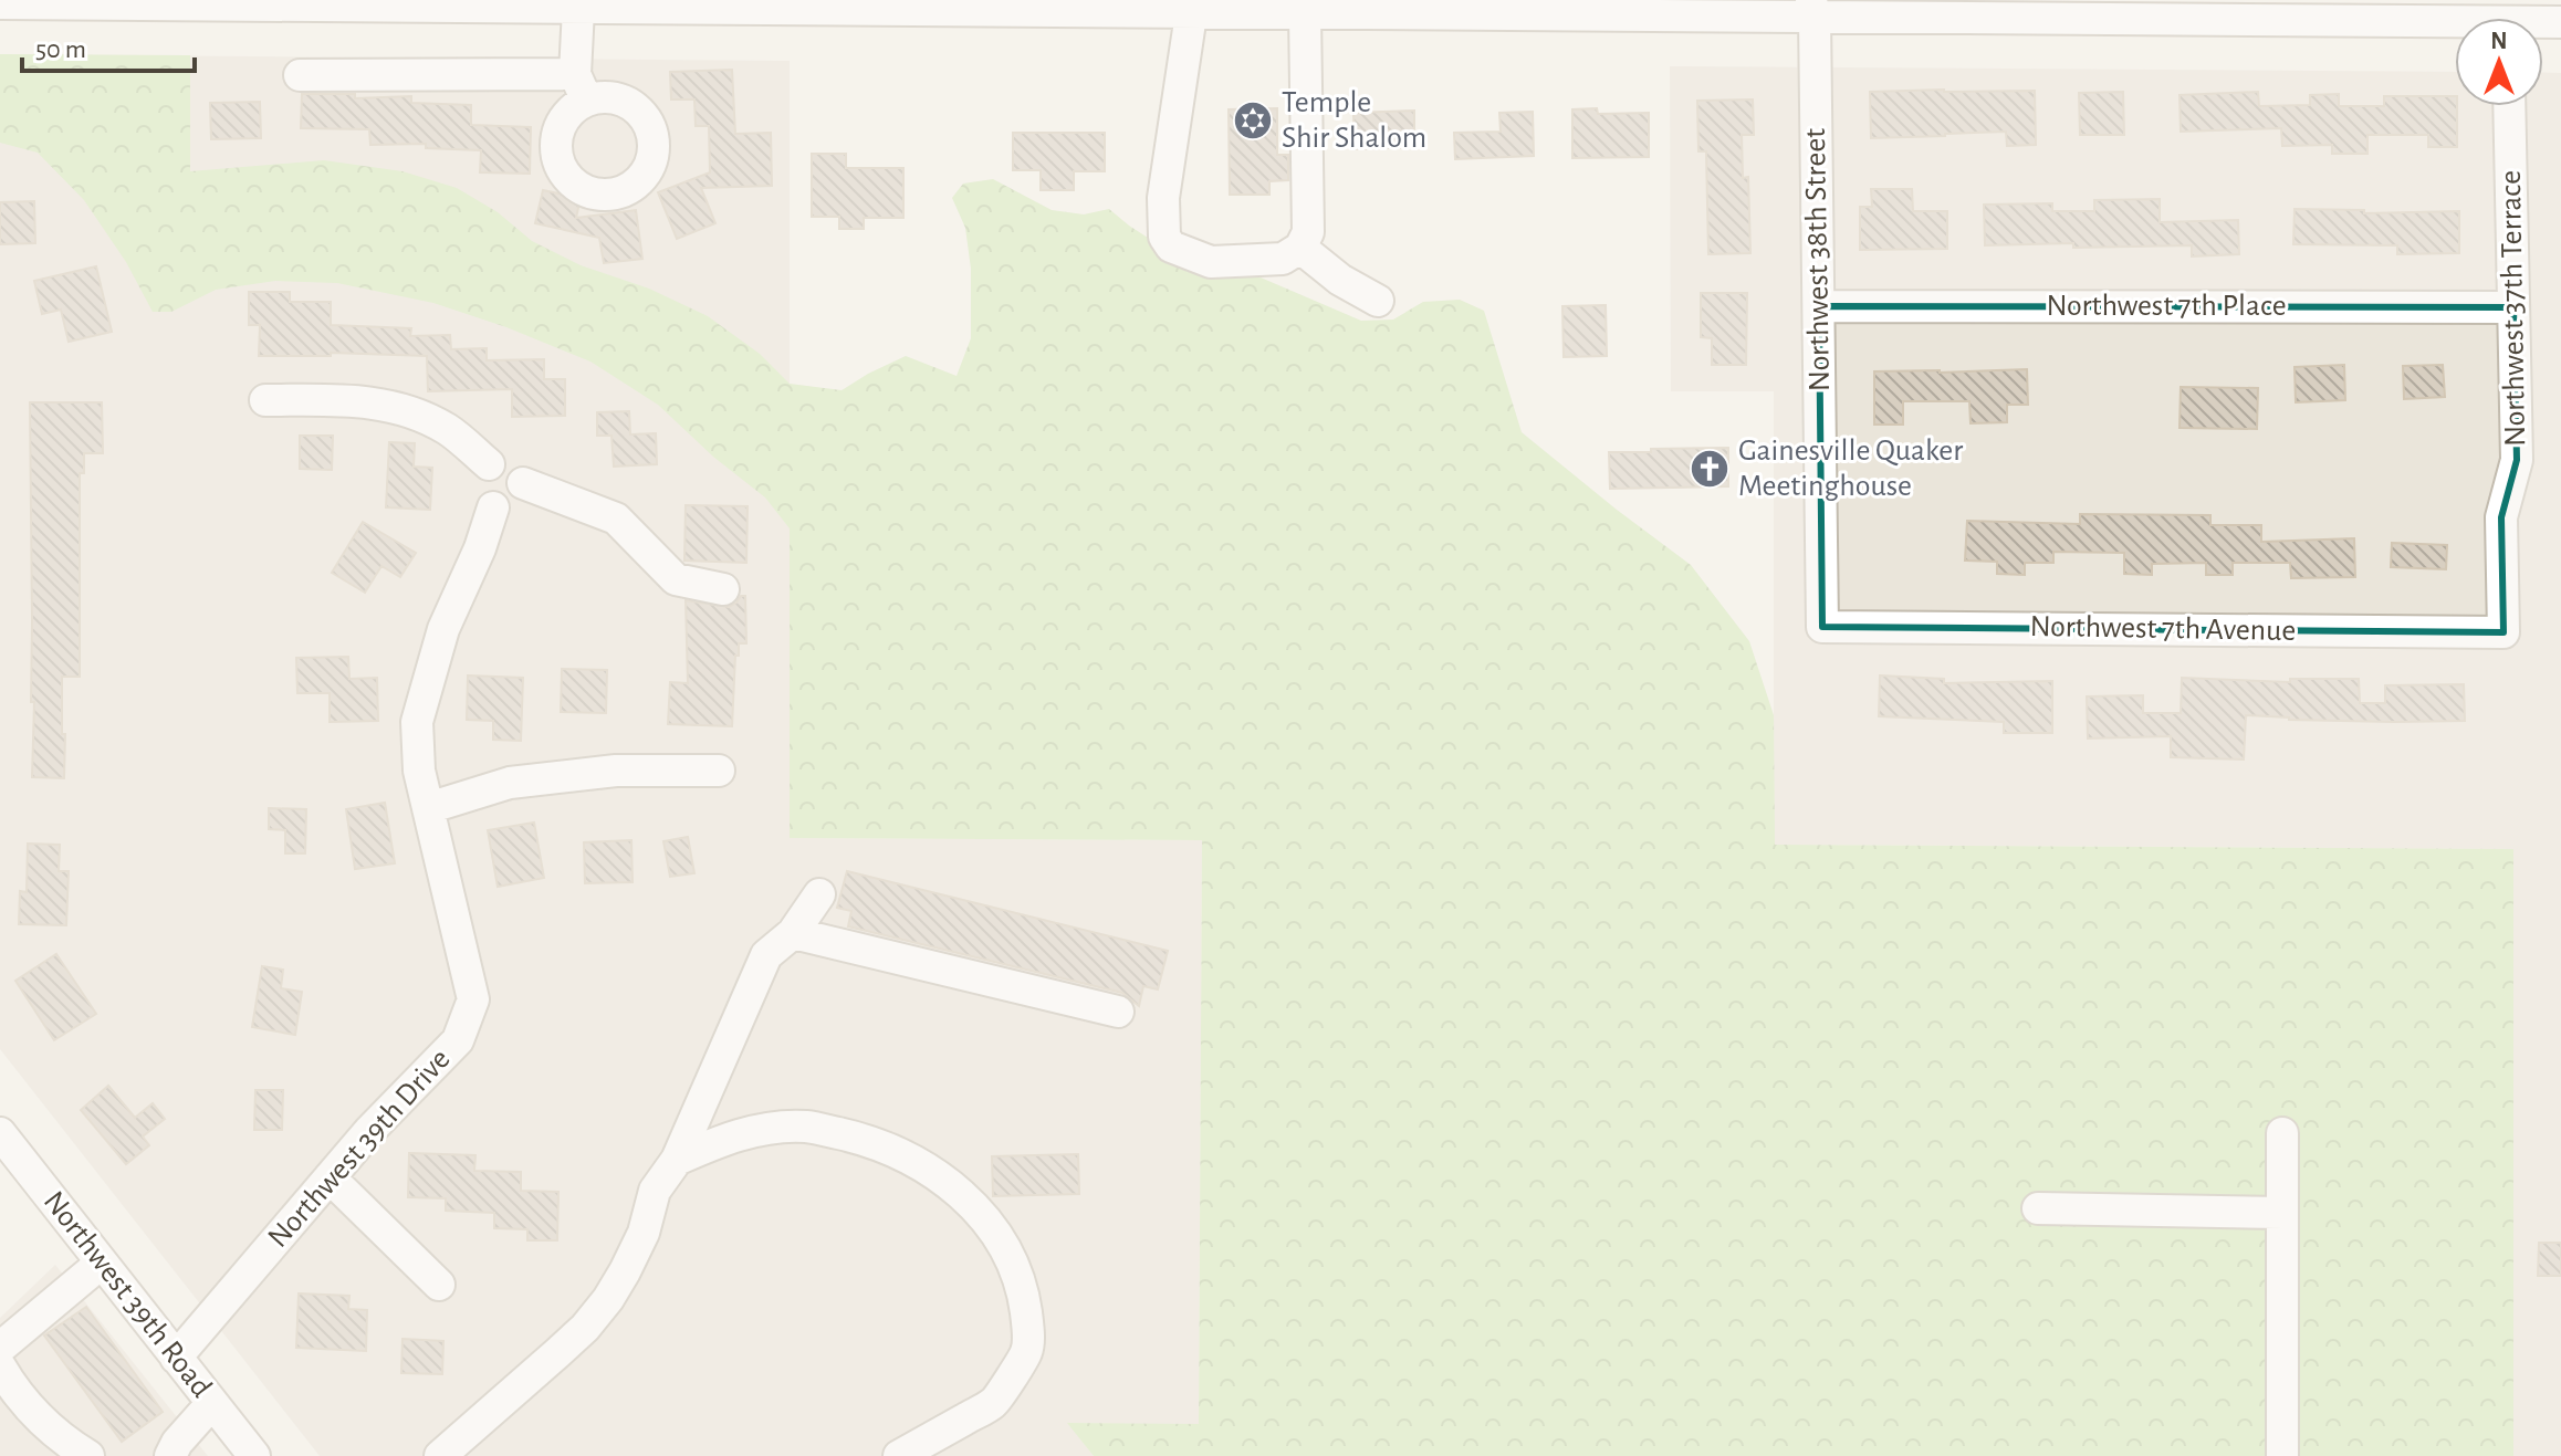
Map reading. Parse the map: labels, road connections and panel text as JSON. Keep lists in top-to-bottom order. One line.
{"streets":{"street":["Northwest 38th Street","Northwest 7th Place","Northwest 37th Terrace","Northwest 7th Avenue","Northwest 39th Drive","Northwest 39th Road"]},"crossings":[["Northwest 38th Street","Northwest 7th Place"],["Northwest 38th Street","Northwest 7th Avenue"],["Northwest 7th Place","Northwest 37th Terrace"],["Northwest 37th Terrace","Northwest 7th Avenue"],["Northwest 39th Drive","Northwest 39th Road"]],"places":{"synagogue":["Temple Shir Shalom"],"church":["Gainesville Quaker Meetinghouse"]},"scale_bar":"50 m","north":"top"}
